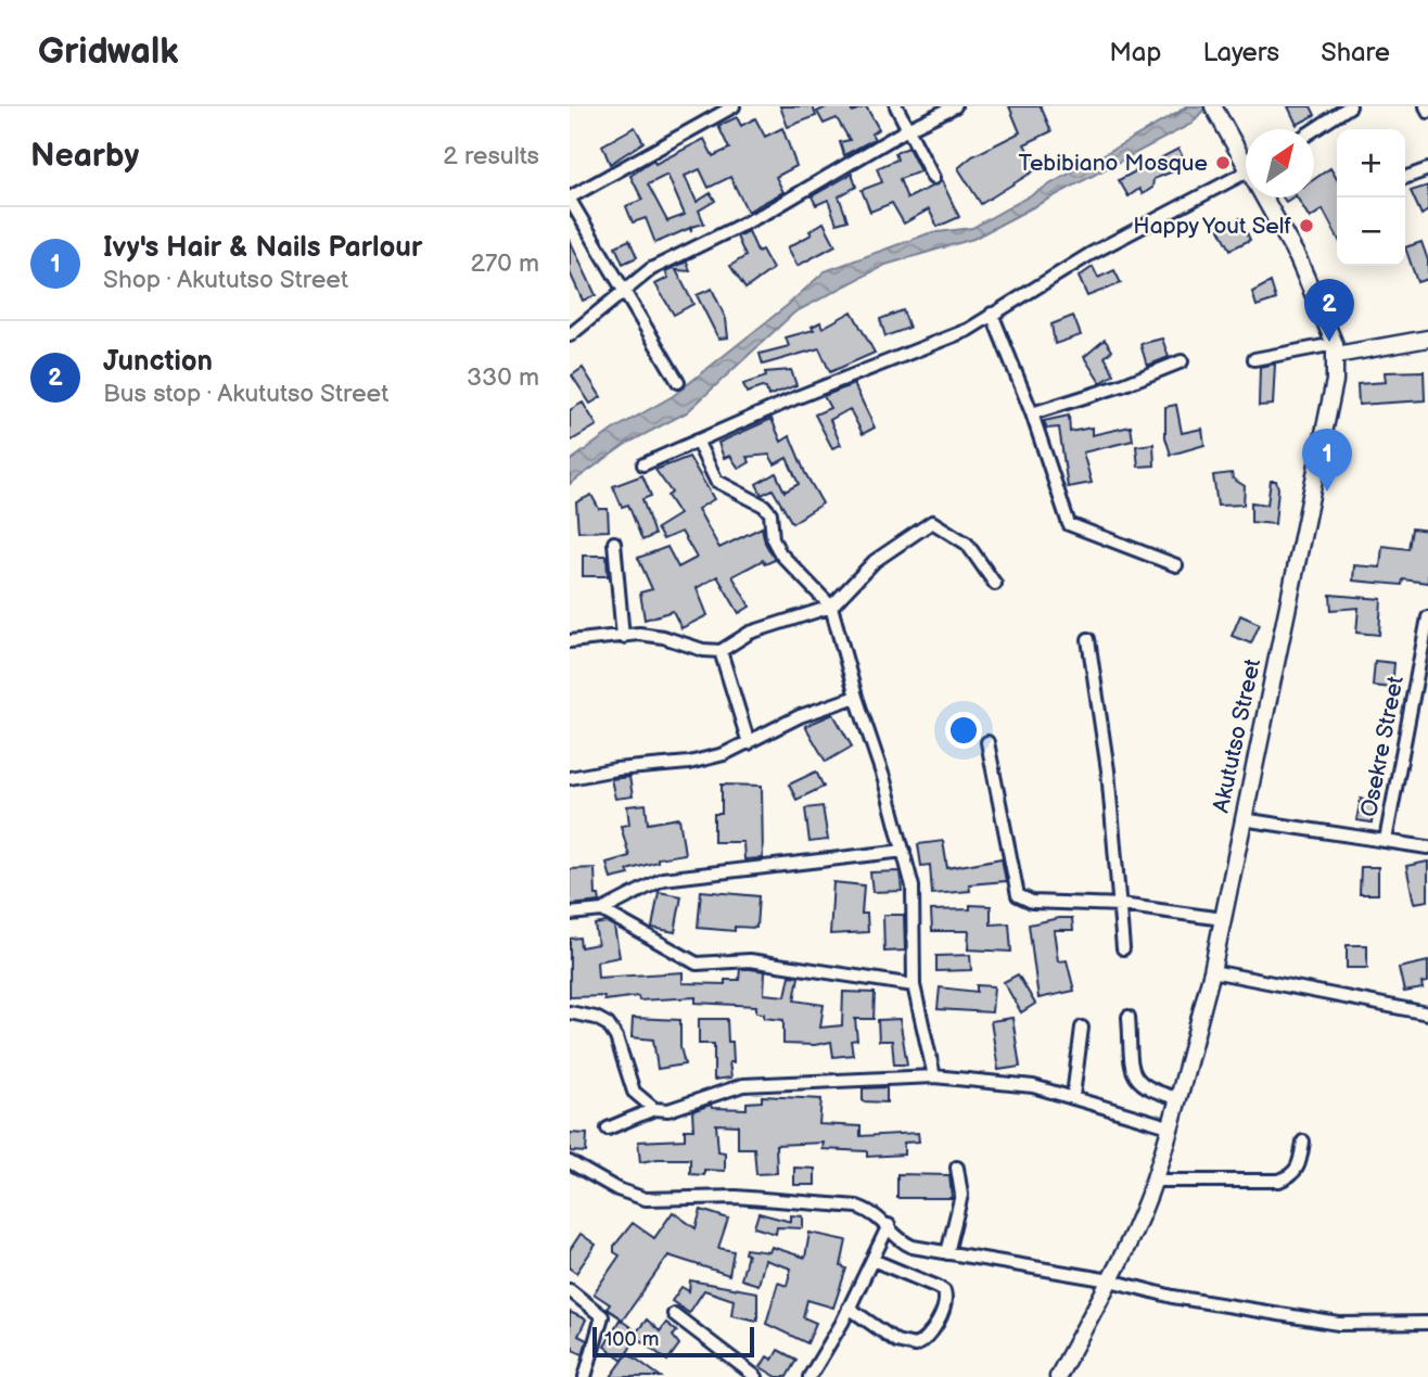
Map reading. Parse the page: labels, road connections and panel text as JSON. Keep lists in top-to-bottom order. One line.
{"streets":{"street":["Akututso Street","Osekre Street"]},"places":["Tebibiano Mosque","Happy Yout Self"],"scale_bar":"100 m","north":"top right","page":{"header":"Gridwalk","nav":["Map","Layers","Share"],"heading":["Nearby","2 results"],"map_buttons":["+","−"],"list":[{"mark":"1","name":"Ivy's Hair & Nails Parlour","note":"Shop · Akututso Street","value":"270 m"},{"mark":"2","name":"Junction","note":"Bus stop · Akututso Street","value":"330 m"}],"pins":["2","1"],"scale":"100 m"}}
